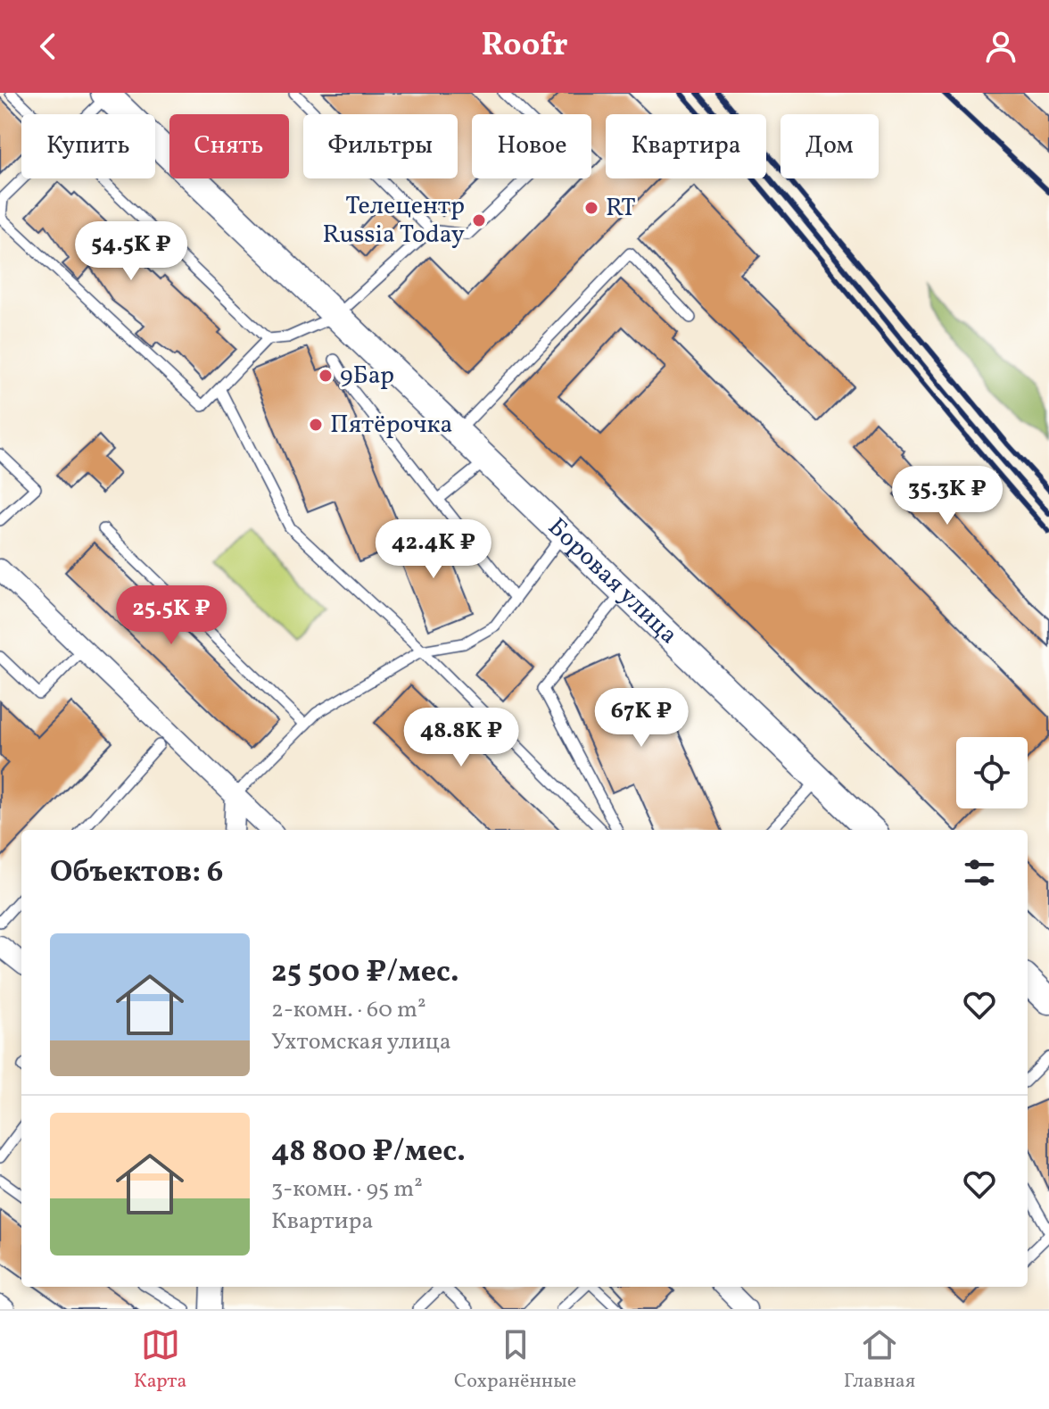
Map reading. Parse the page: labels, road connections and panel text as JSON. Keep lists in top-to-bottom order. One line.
{"streets":{"street":["Боровая улица"]},"places":["RT","Телецентр Russia Today","9Бар","Пятёрочка"],"page":{"header":"Roofr","chip":["Купить","Снять","Фильтры","Новое","Квартира","Дом"],"price":["54.5K ₽","35.3K ₽","42.4K ₽","25.5K ₽","67K ₽","48.8K ₽"],"heading":"Объектов: 6","list":[{"name":"25 500 ₽/мес.","note":"2-комн. · 60 m² · Ухтомская улица"},{"name":"48 800 ₽/мес.","note":"3-комн. · 95 m² · Квартира"}],"tabs":["Карта","Сохранённые","Главная"]}}
